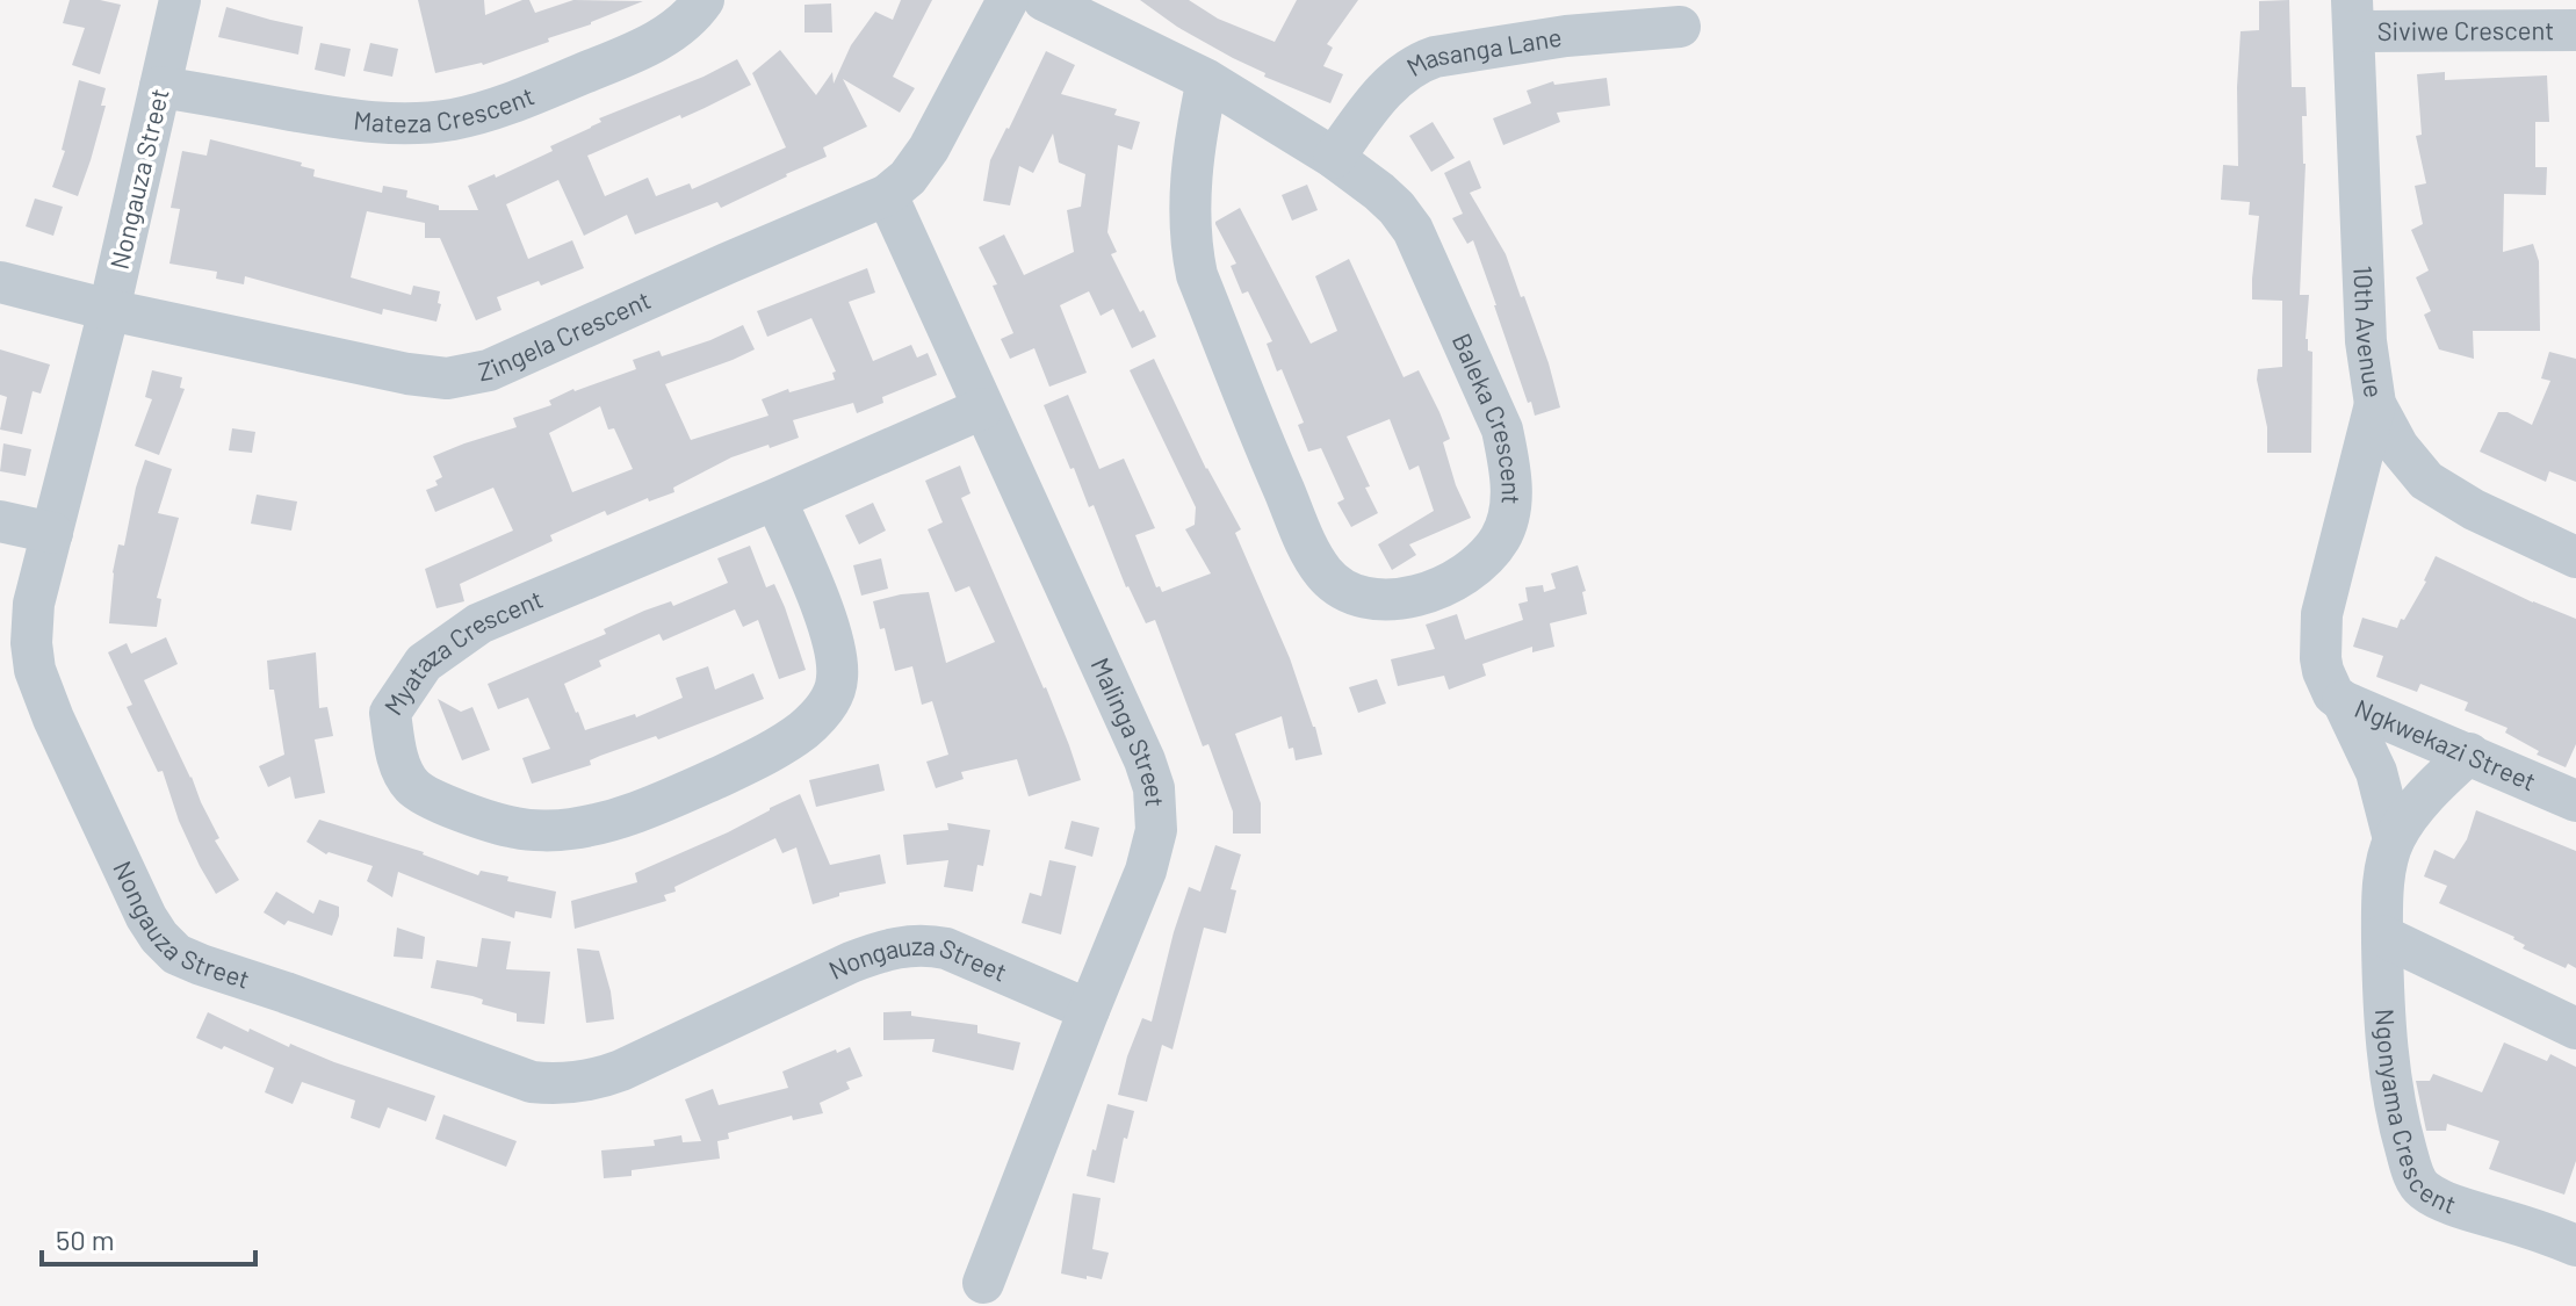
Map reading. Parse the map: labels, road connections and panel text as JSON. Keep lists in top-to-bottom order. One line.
{"streets":{"street":["Siviwe Crescent","Masanga Lane","Mateza Crescent","Nongauza Street","10th Avenue","Zingela Crescent","Baleka Crescent","Myataza Crescent","Malinga Street","Ngkwekazi Street","Ngonyama Crescent"]},"crossings":[["Siviwe Crescent","10th Avenue"],["Masanga Lane","Baleka Crescent"],["Mateza Crescent","Nongauza Street"],["Nongauza Street","Zingela Crescent"],["Nongauza Street","Malinga Street"],["10th Avenue","Ngkwekazi Street"],["Zingela Crescent","Malinga Street"],["Myataza Crescent","Malinga Street"]],"scale_bar":"50 m"}
